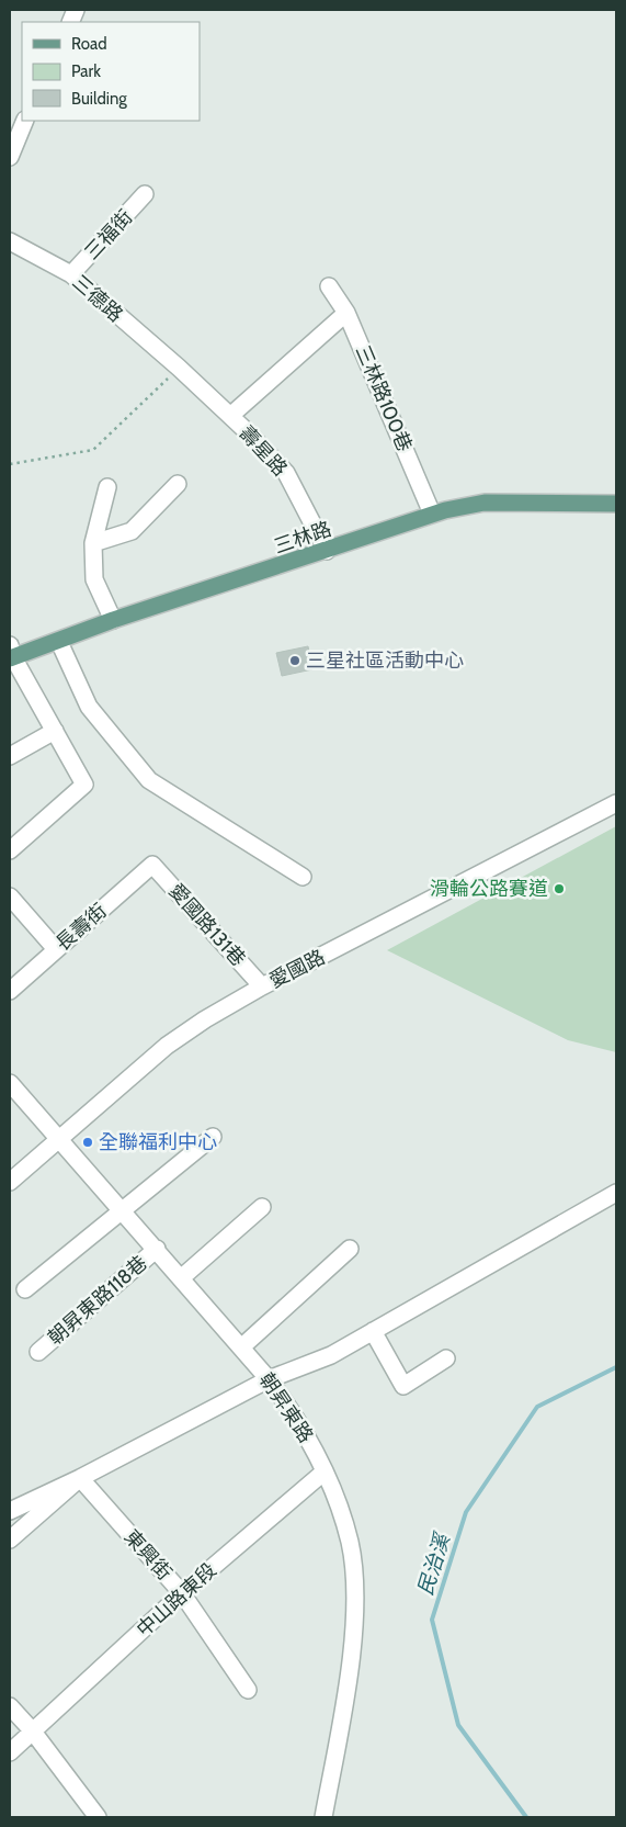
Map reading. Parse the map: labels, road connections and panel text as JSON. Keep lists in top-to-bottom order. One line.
{"streets":{"main road":["三林路"],"street":["三福街","三德路","三林路100巷","壽星路","愛國路131巷","長壽街","愛國路","朝昇東路118巷","朝昇東路","東興街","中山路東段"]},"crossings":[["三福街","三德路"],["三德路","壽星路"],["三林路100巷","三林路"],["壽星路","三林路"],["愛國路131巷","長壽街"],["愛國路131巷","愛國路"],["愛國路","朝昇東路"],["朝昇東路118巷","朝昇東路"],["朝昇東路","中山路東段"],["東興街","中山路東段"]],"water":["民治溪"],"places":["三星社區活動中心","滑輪公路賽道","全聯福利中心"],"legend":["Road","Park","Building"]}
